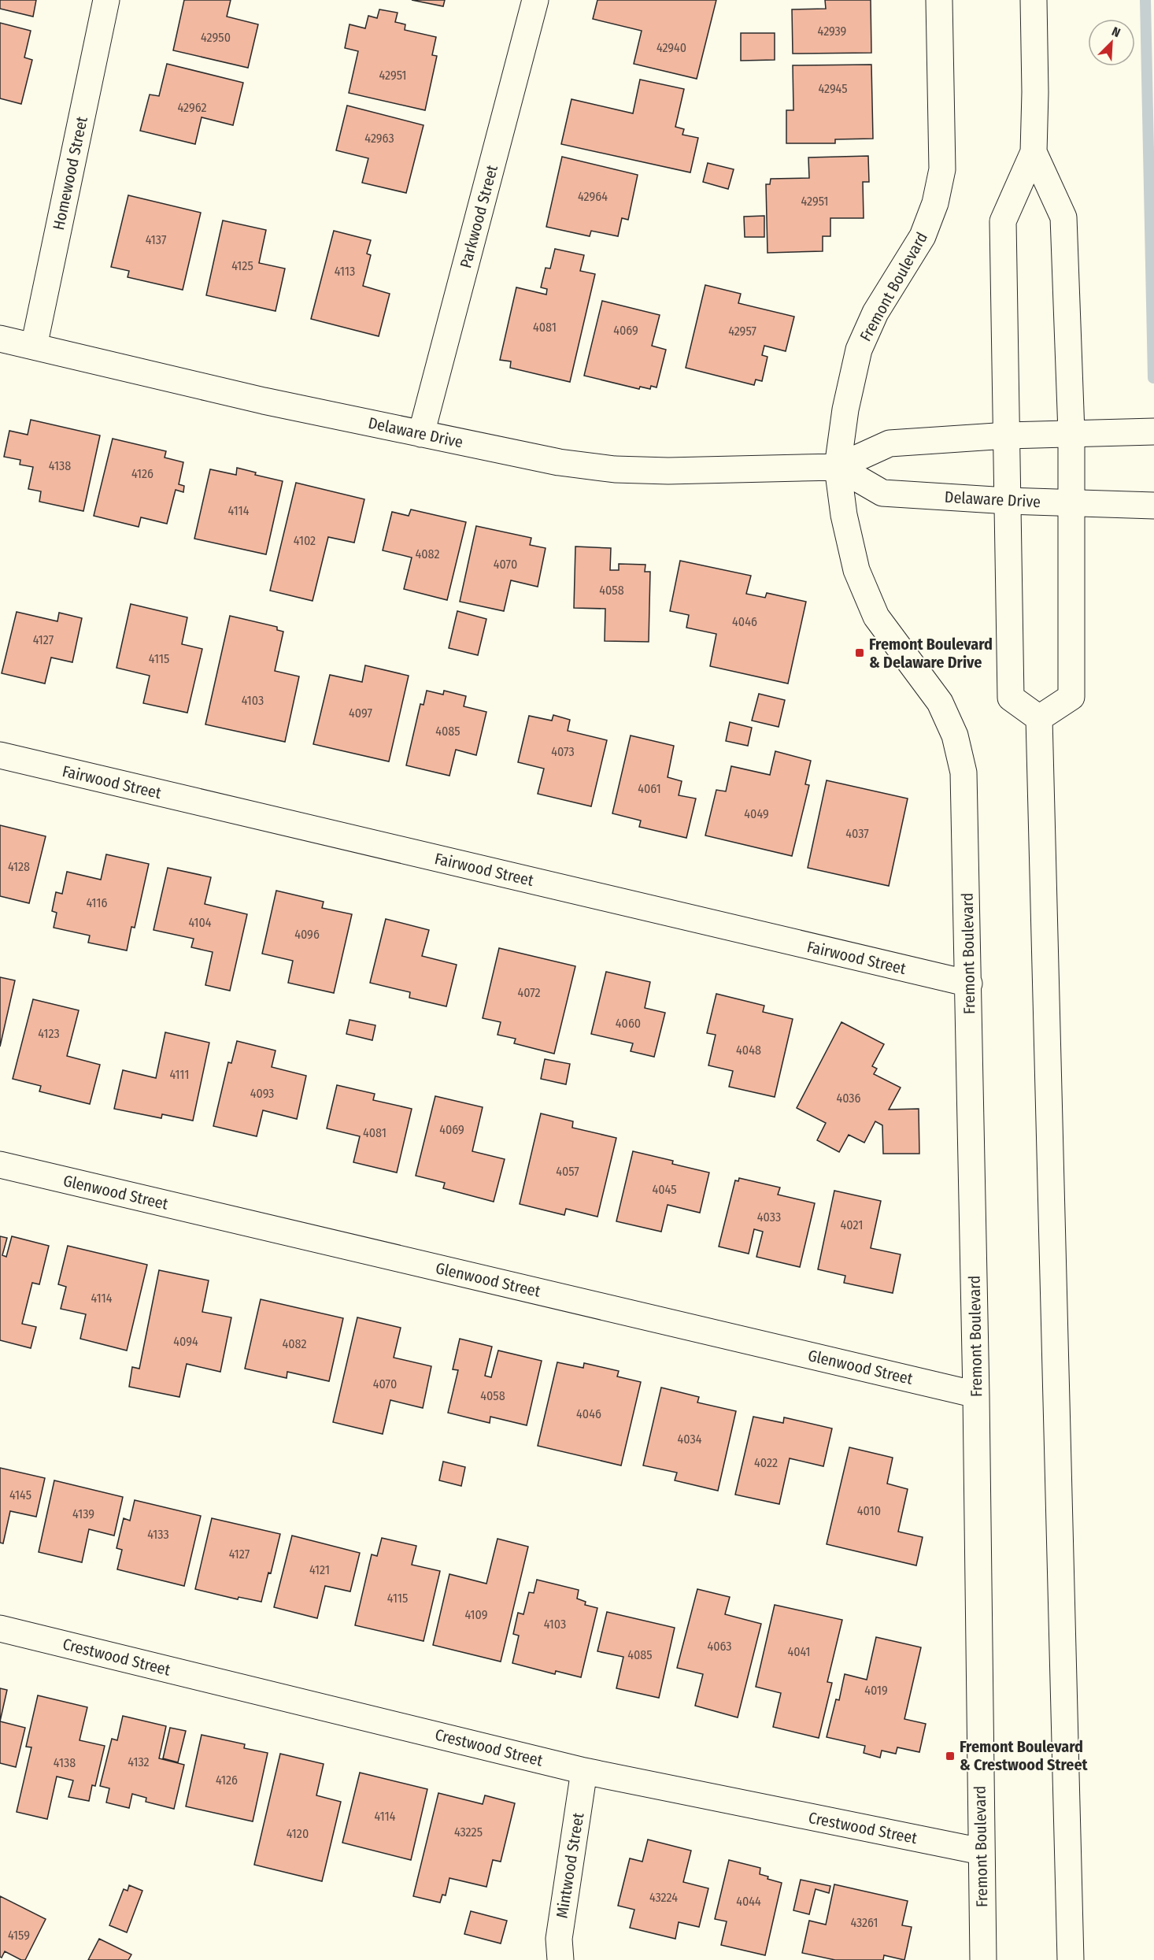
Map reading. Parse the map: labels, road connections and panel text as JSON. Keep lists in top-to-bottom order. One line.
{"streets":{"street":["Homewood Street","Parkwood Street","Fremont Boulevard","Delaware Drive","Fairwood Street","Glenwood Street","Crestwood Street","Mintwood Street"]},"crossings":[["Homewood Street","Delaware Drive"],["Parkwood Street","Delaware Drive"],["Fremont Boulevard","Delaware Drive"],["Fremont Boulevard","Fairwood Street"],["Fremont Boulevard","Glenwood Street"],["Fremont Boulevard","Crestwood Street"],["Crestwood Street","Mintwood Street"]],"places":{"transit":["Fremont Boulevard & Delaware Drive","Fremont Boulevard & Crestwood Street"]},"house_numbers":["42939","42950","42940","42951","42945","42962","42963","42964","42951","4137","4125","4113","4081","4069","42957","4138","4126","4114","4102","4082","4070","4058","4046","4127","4115","4103","4097","4085","4073","4061","4049","4037","4128","4116","4104","4096","4072","4060","4123","4048","4111","4093","4036","4069","4081","4057","4045","4033","4021","4114","4094","4082","4070","4058","4046","4034","4022","4145","4010","4139","4133","4127","4121","4115","4109","4103","4063","4041","4085","4019","4132","4138","4126","4114","43225","4120","43224","4044","43261","4159"],"north":"top right"}
